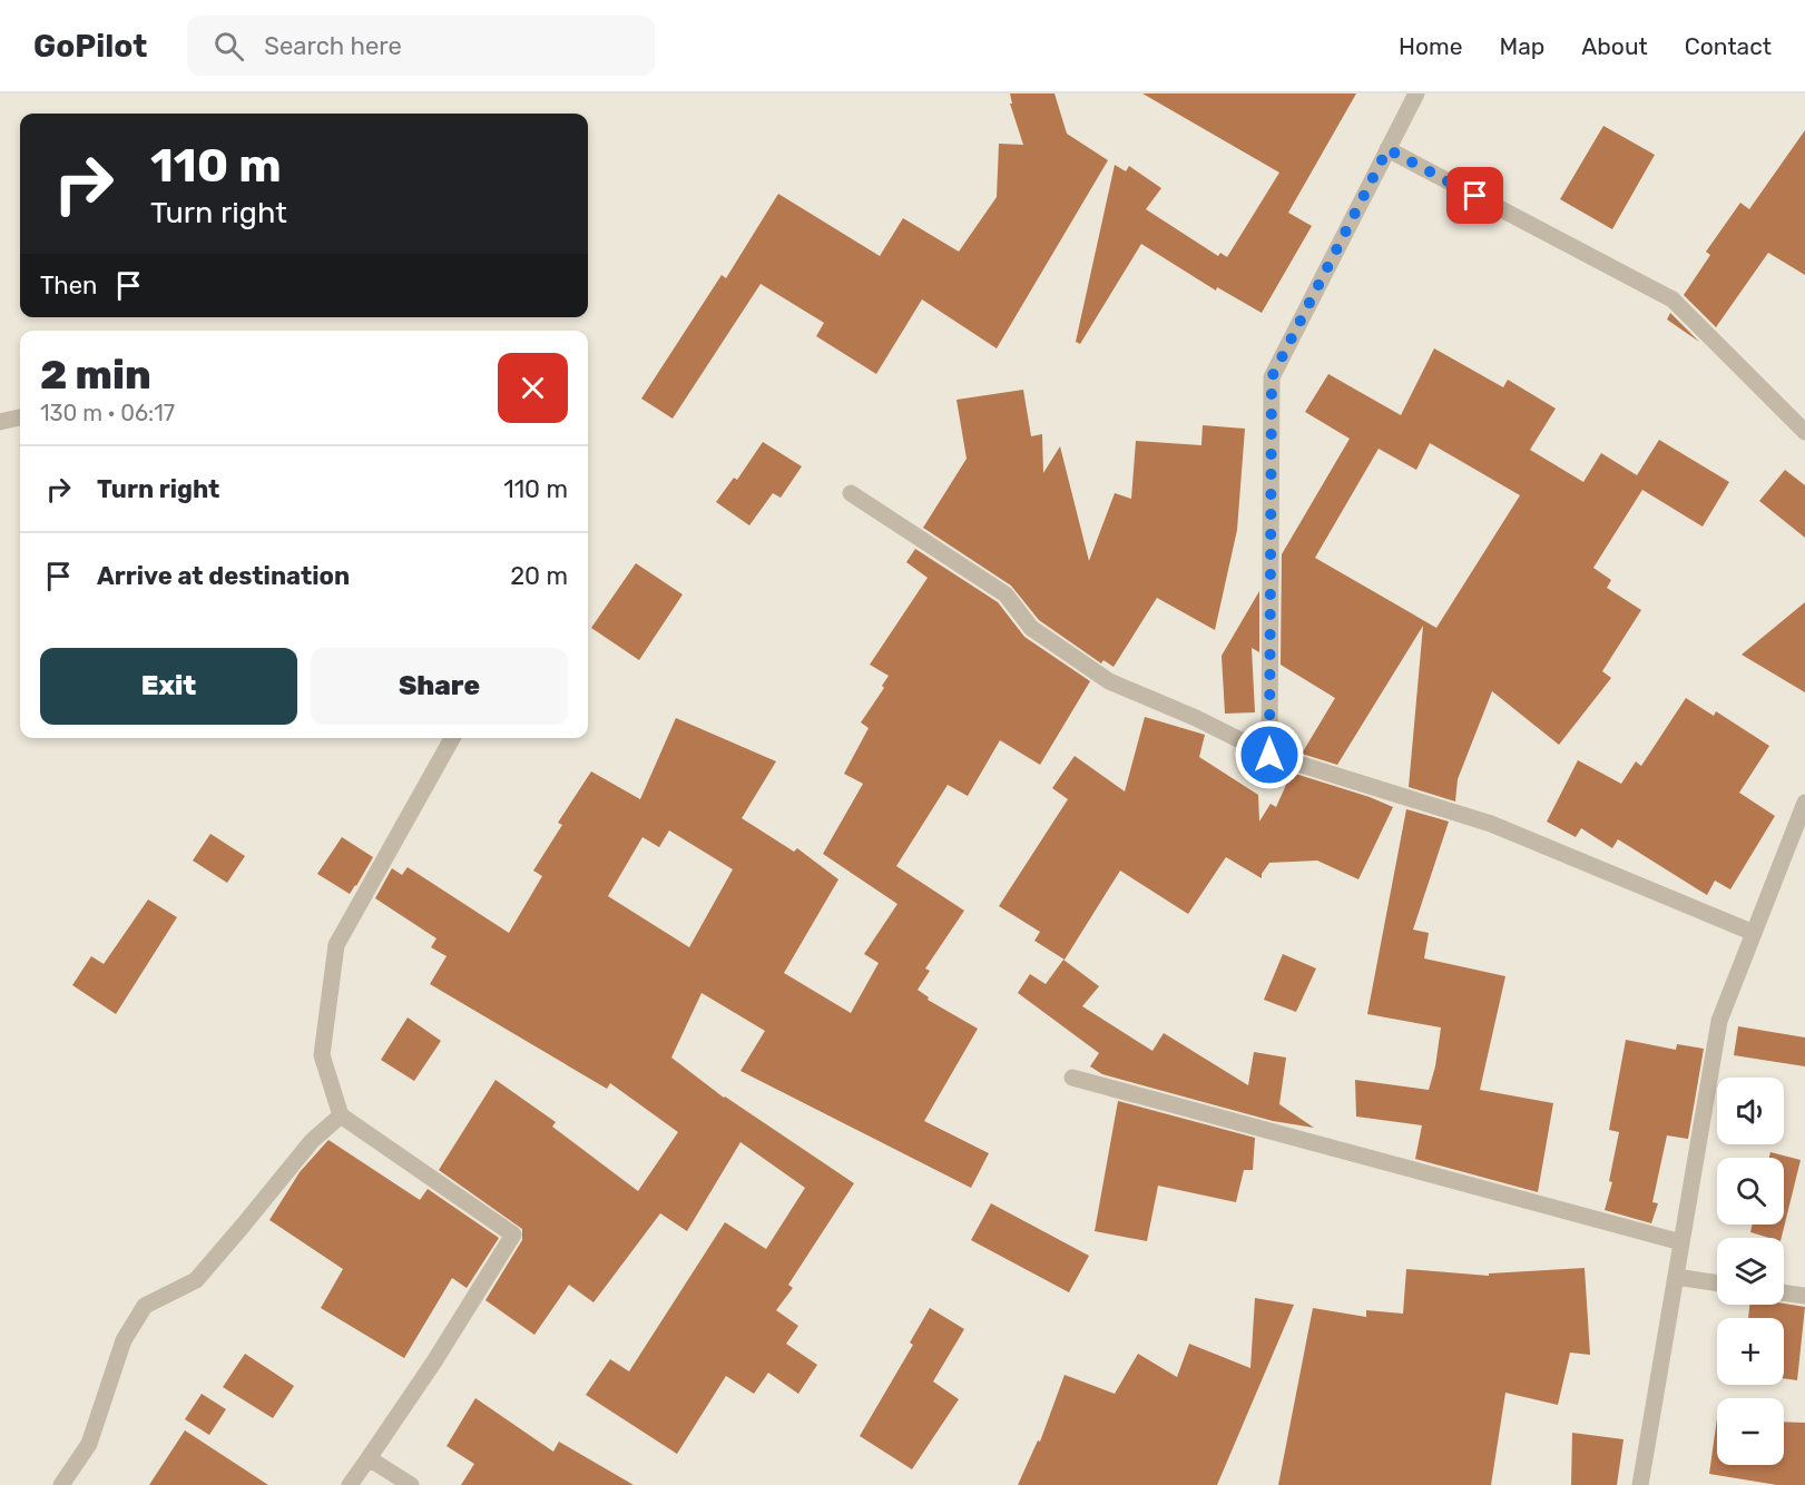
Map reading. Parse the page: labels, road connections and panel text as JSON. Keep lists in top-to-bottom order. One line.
{"page":{"header":"GoPilot","search":"Search here","nav":["Home","Map","About","Contact"],"turn":["110 m","Turn right"],"then":"Then","heading":["2 min","130 m · 06:17"],"list":[{"name":"Turn right","value":"110 m"},{"name":"Arrive at destination","value":"20 m"}],"buttons":["Exit","Share"],"map_buttons":["+","−"]}}
